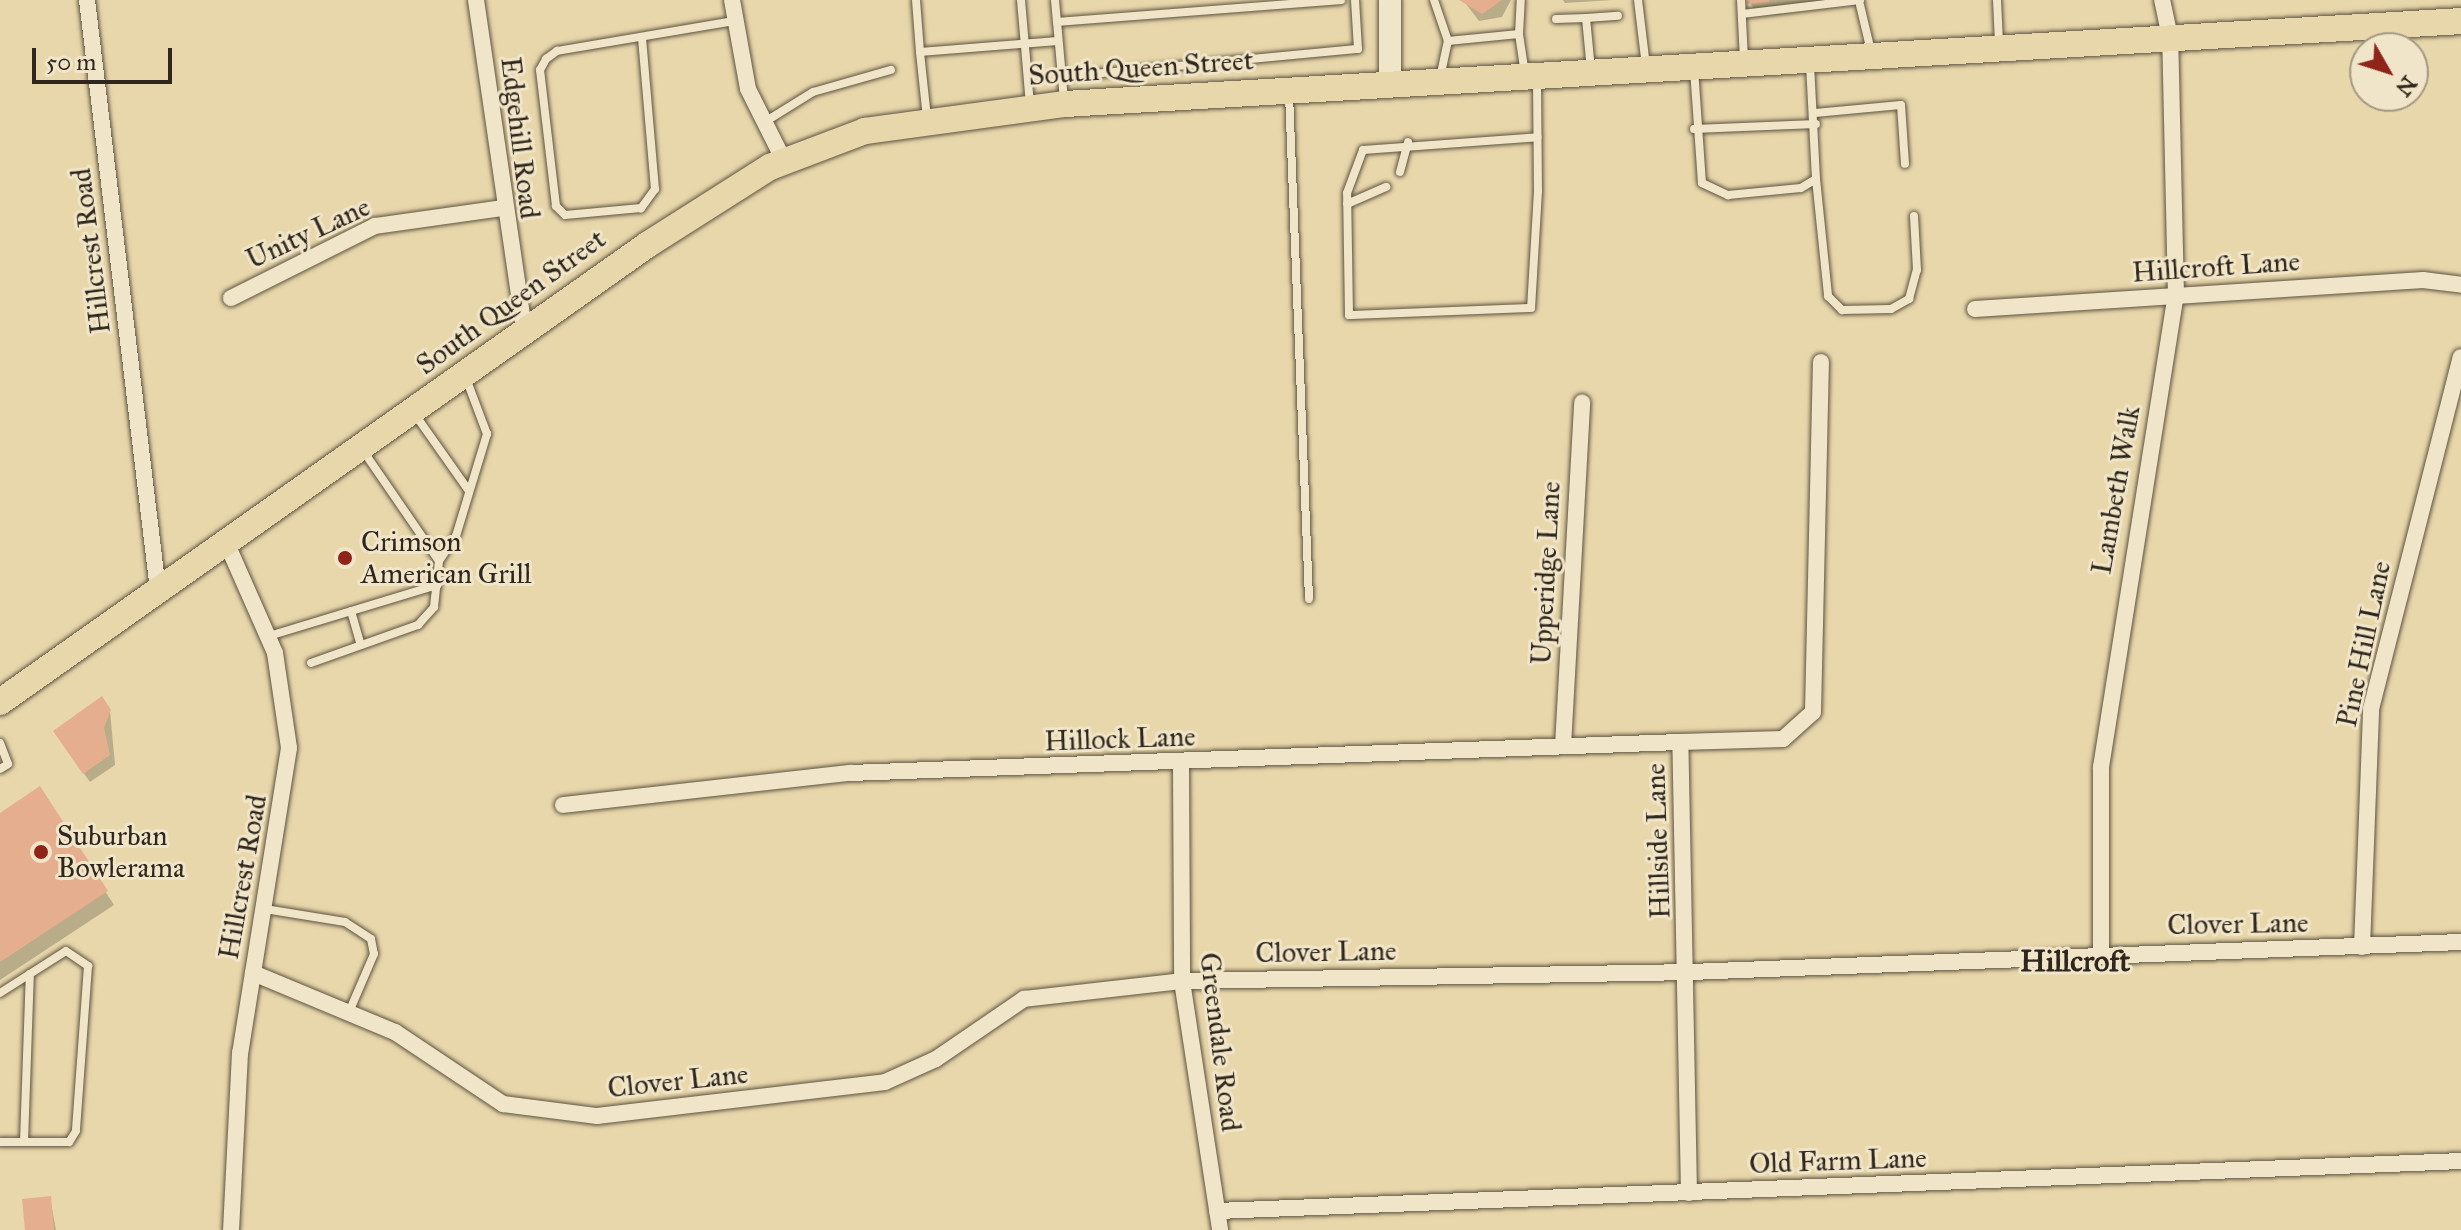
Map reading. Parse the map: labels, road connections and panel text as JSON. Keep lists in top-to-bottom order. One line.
{"streets":{"main road":["South Queen Street"],"street":["Edgehill Road","Unity Lane","Hillcrest Road","Hillcroft Lane","Lambeth Walk","Upperidge Lane","Pine Hill Lane","Hillock Lane","Hillside Lane","Clover Lane","Greendale Road","Old Farm Lane"]},"crossings":[["South Queen Street","Edgehill Road"],["South Queen Street","Hillcrest Road"],["South Queen Street","Lambeth Walk"],["Edgehill Road","Unity Lane"],["Hillcrest Road","Clover Lane"],["Hillcroft Lane","Lambeth Walk"],["Lambeth Walk","Clover Lane"],["Upperidge Lane","Hillock Lane"],["Pine Hill Lane","Clover Lane"],["Hillock Lane","Hillside Lane"],["Hillock Lane","Greendale Road"],["Hillside Lane","Clover Lane"],["Hillside Lane","Old Farm Lane"],["Clover Lane","Greendale Road"],["Greendale Road","Old Farm Lane"]],"districts":["Hillcroft"],"places":["Crimson American Grill","Suburban Bowlerama"],"scale_bar":"50 m","north":"bottom right"}
